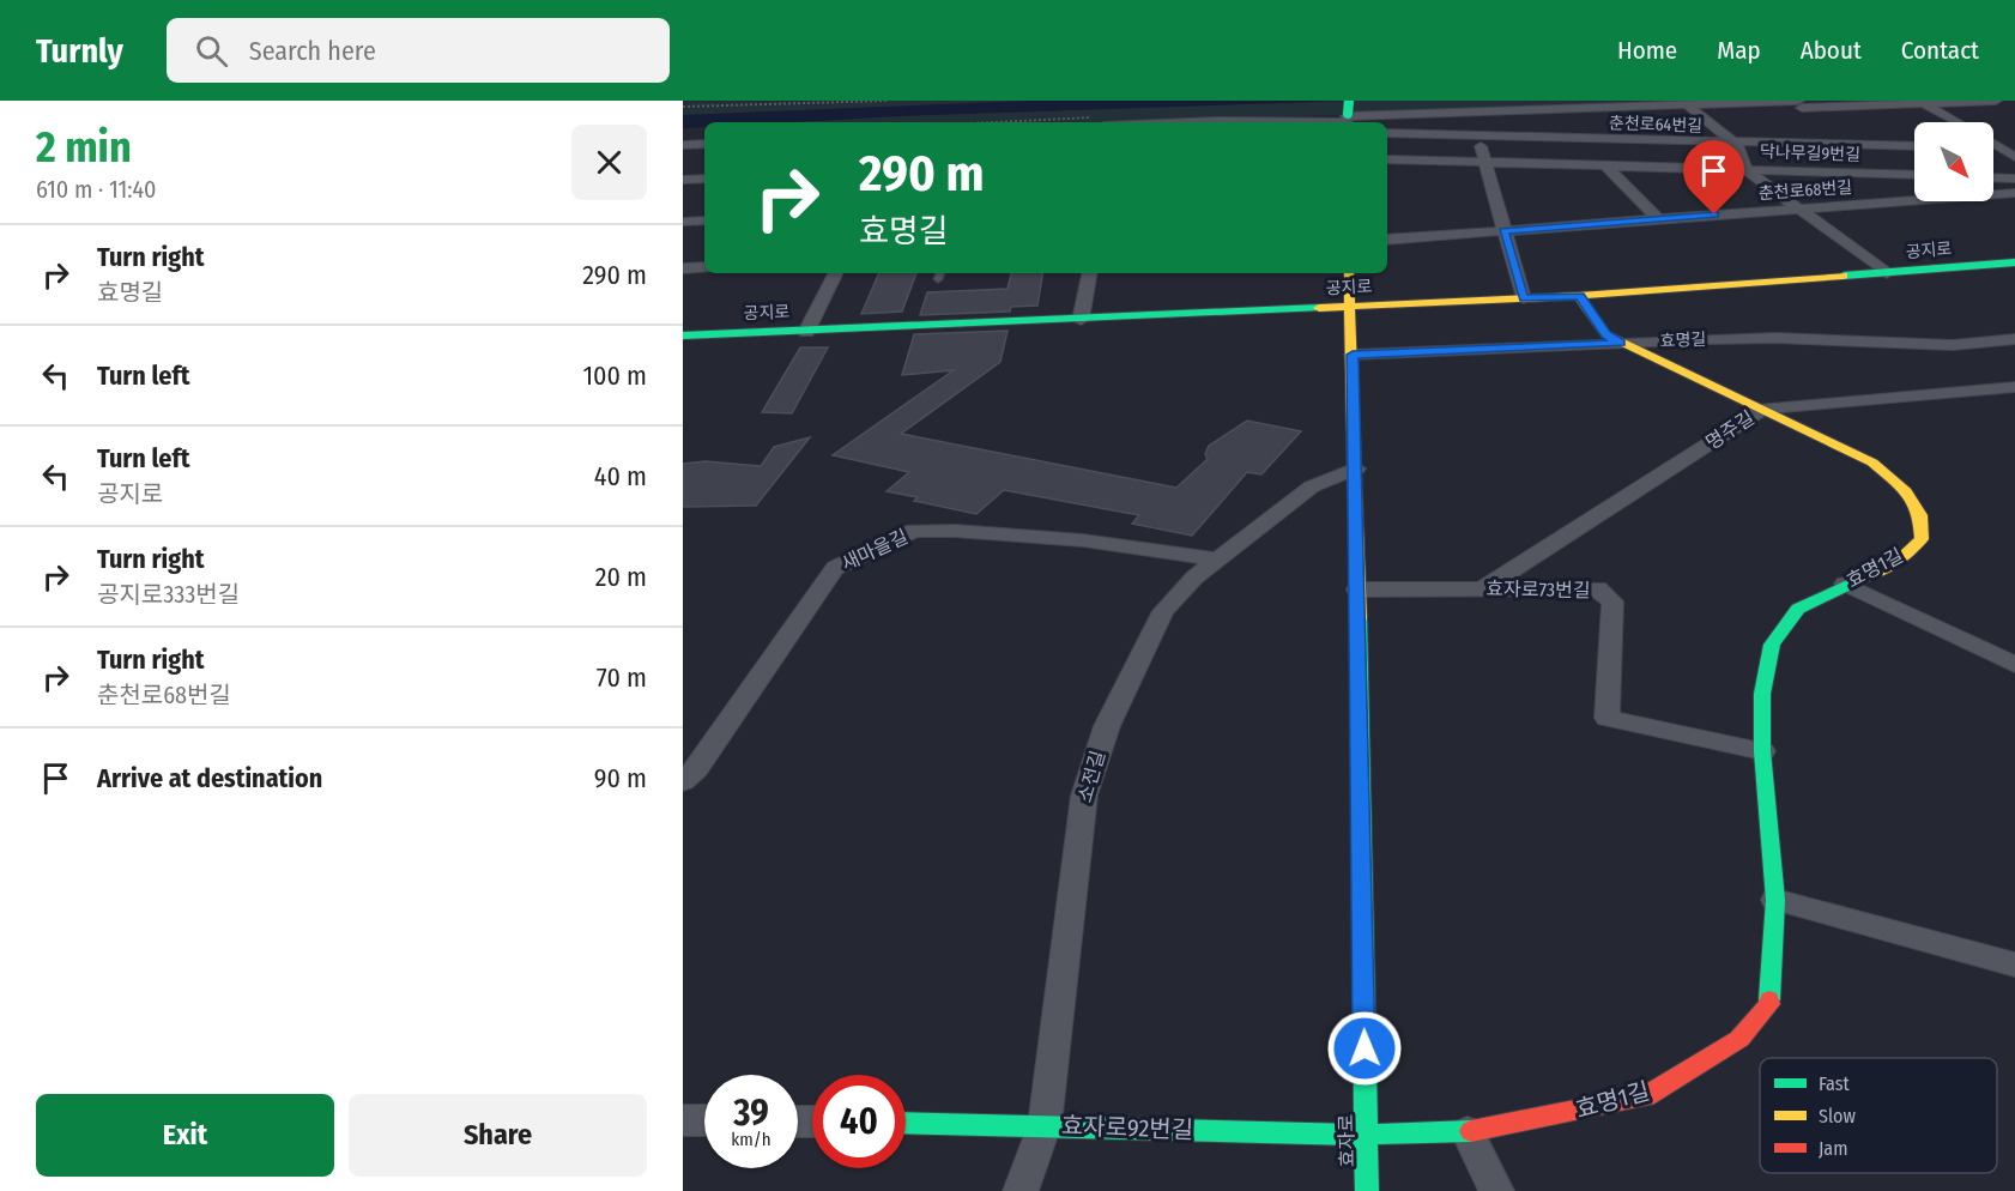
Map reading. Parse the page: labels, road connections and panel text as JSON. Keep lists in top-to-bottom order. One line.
{"streets":{"street":["춘천로64번길","닥나무길9번길","춘천로68번길","공지로","효명길","명주길","새마을길","효명1길","효자로73번길","소전길","효자로92번길","효자로"]},"crossings":[["공지로","효명1길"],["공지로","효자로"],["효명길","효명1길"],["효명길","효자로"],["명주길","효명1길"],["명주길","효자로73번길"],["새마을길","소전길"],["효명1길","효자로73번길"],["효명1길","효자로92번길"],["효명1길","효자로"],["효자로73번길","효자로"],["소전길","효자로92번길"],["소전길","효자로"],["효자로92번길","효자로"]],"legend":["Fast","Slow","Jam"],"north":"bottom right","page":{"header":"Turnly","search":"Search here","nav":["Home","Map","About","Contact"],"heading":["2 min","610 m · 11:40"],"turn":["290 m","효명길"],"list":[{"name":"Turn right","note":"효명길","value":"290 m"},{"name":"Turn left","value":"100 m"},{"name":"Turn left","note":"공지로","value":"40 m"},{"name":"Turn right","note":"공지로333번길","value":"20 m"},{"name":"Turn right","note":"춘천로68번길","value":"70 m"},{"name":"Arrive at destination","value":"90 m"}],"speed":"39 km/h","limit":"40","buttons":["Exit","Share"]}}
